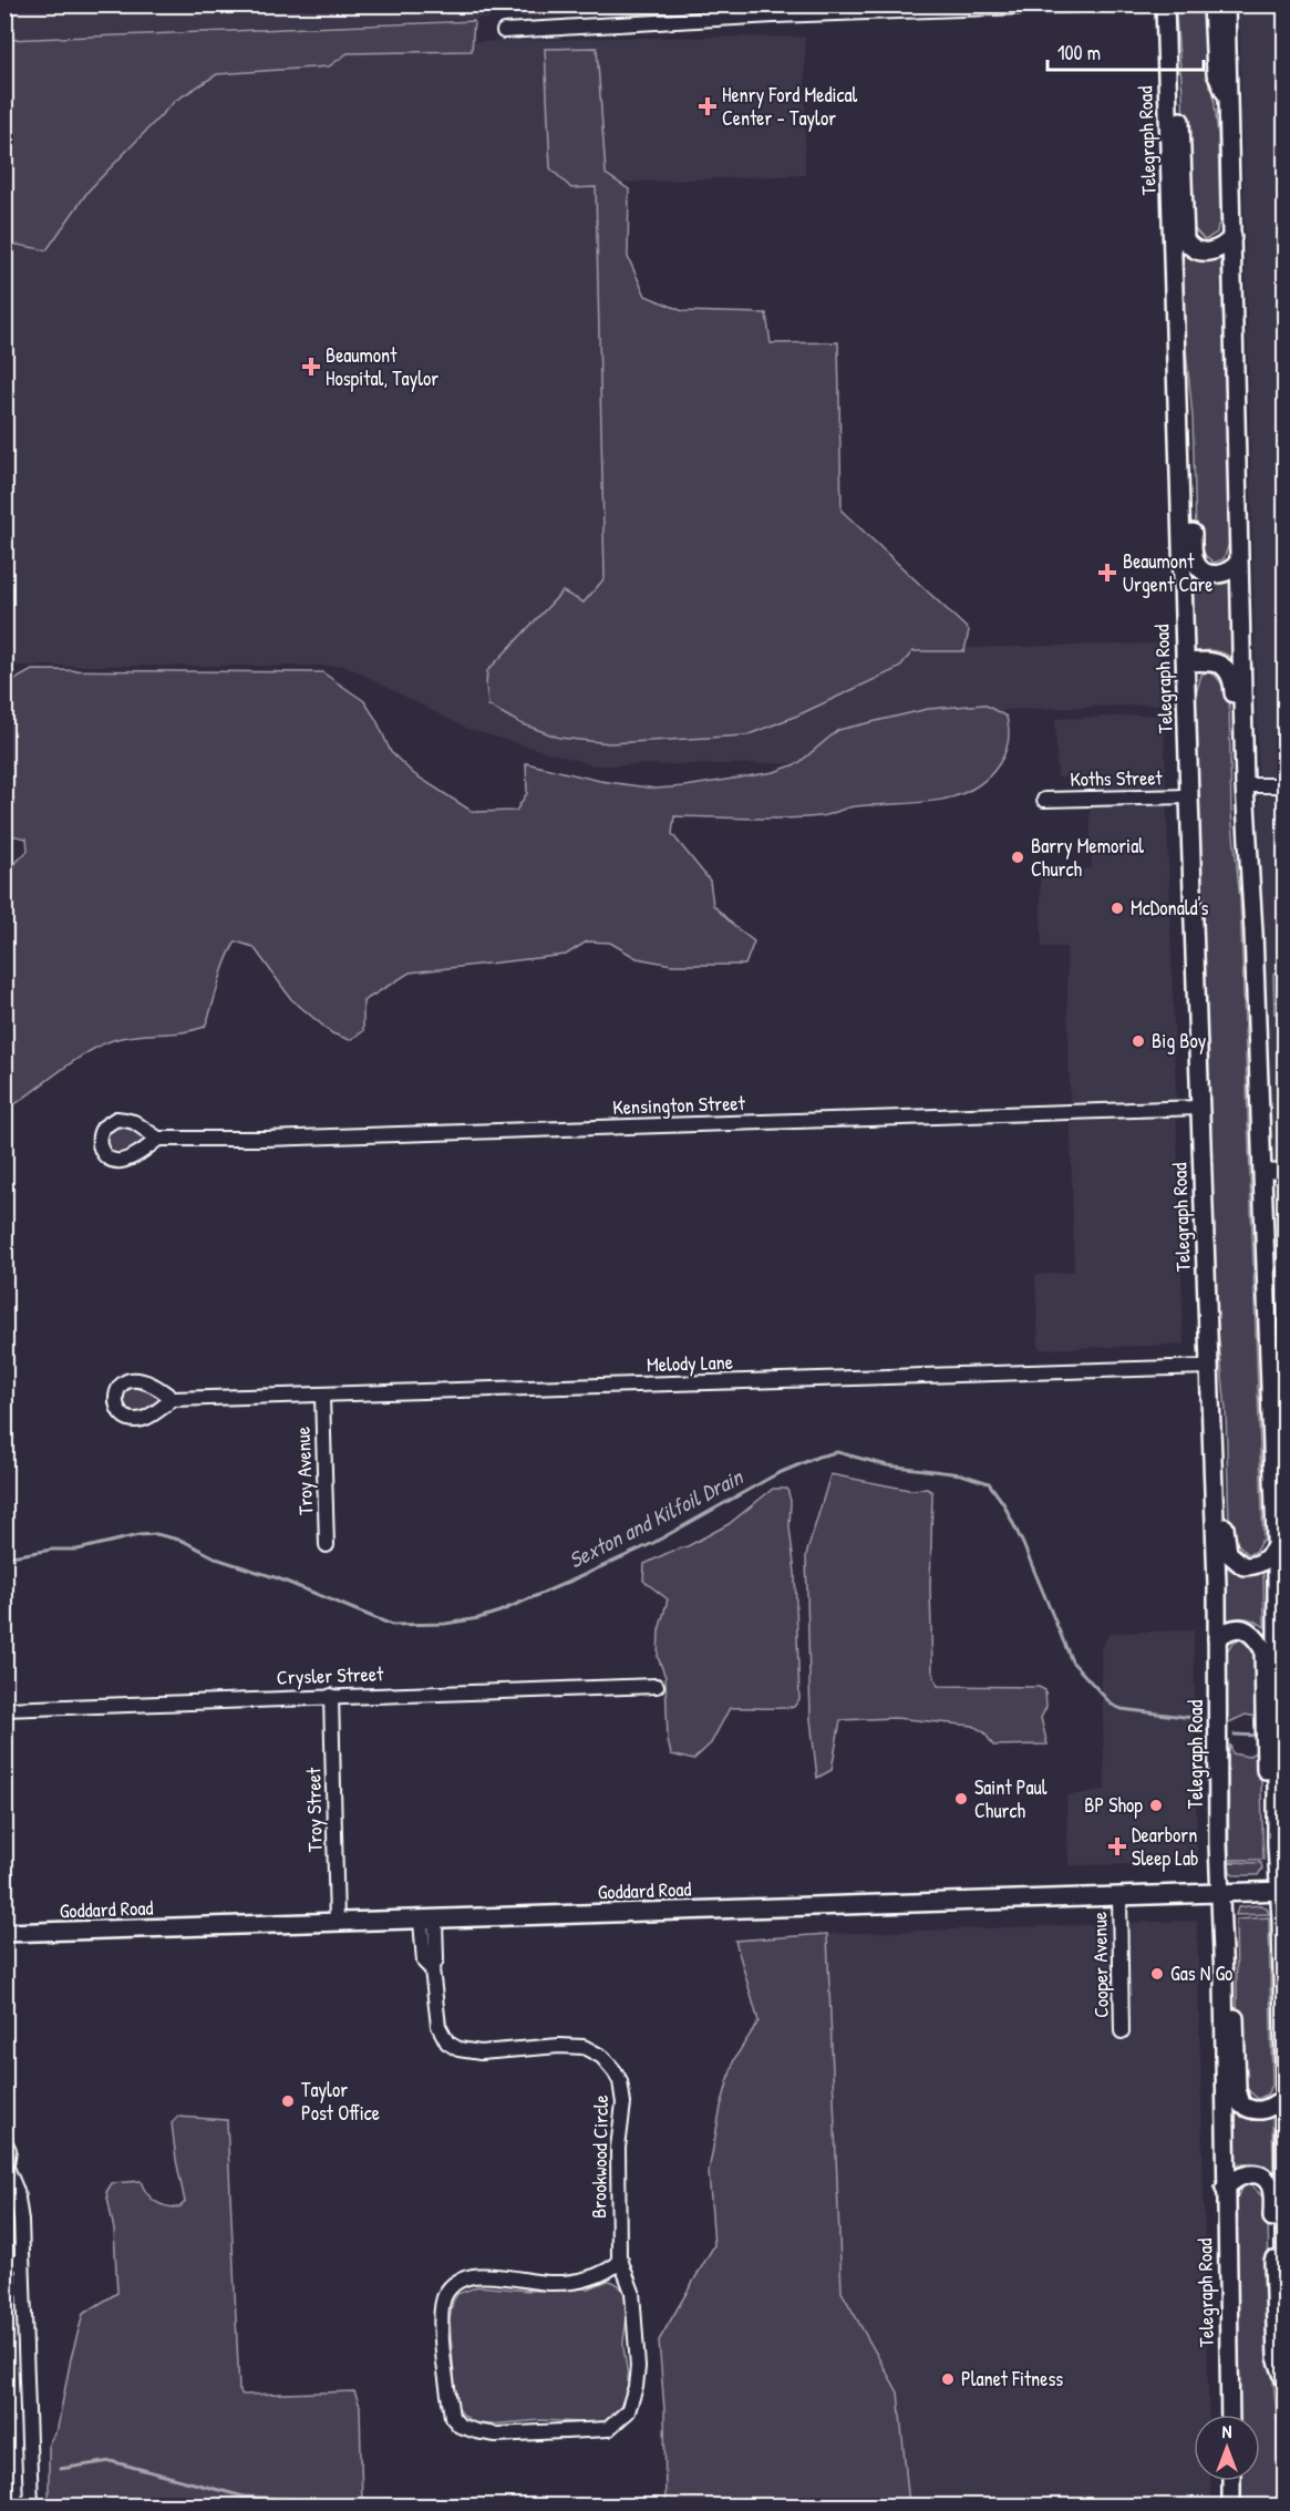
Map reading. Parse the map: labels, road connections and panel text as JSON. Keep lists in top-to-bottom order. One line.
{"streets":{"main road":["Telegraph Road","Goddard Road"],"street":["Koths Street","Kensington Street","Melody Lane","Troy Avenue","Crysler Street","Troy Street","Cooper Avenue","Brookwood Circle"]},"crossings":[["Telegraph Road","Koths Street"],["Telegraph Road","Kensington Street"],["Telegraph Road","Melody Lane"],["Telegraph Road","Goddard Road"],["Melody Lane","Troy Avenue"],["Crysler Street","Troy Street"],["Troy Street","Goddard Road"],["Goddard Road","Cooper Avenue"],["Goddard Road","Brookwood Circle"]],"water":["Sexton and Kilfoil Drain"],"places":{"health":["Henry Ford Medical Center - Taylor","Beaumont Hospital, Taylor","Beaumont Urgent Care","Dearborn Sleep Lab"],"other":["Barry Memorial Church","McDonald's","Big Boy","Saint Paul Church","BP Shop","Gas N Go","Taylor Post Office","Planet Fitness"]},"scale_bar":"100 m","north":"top"}
